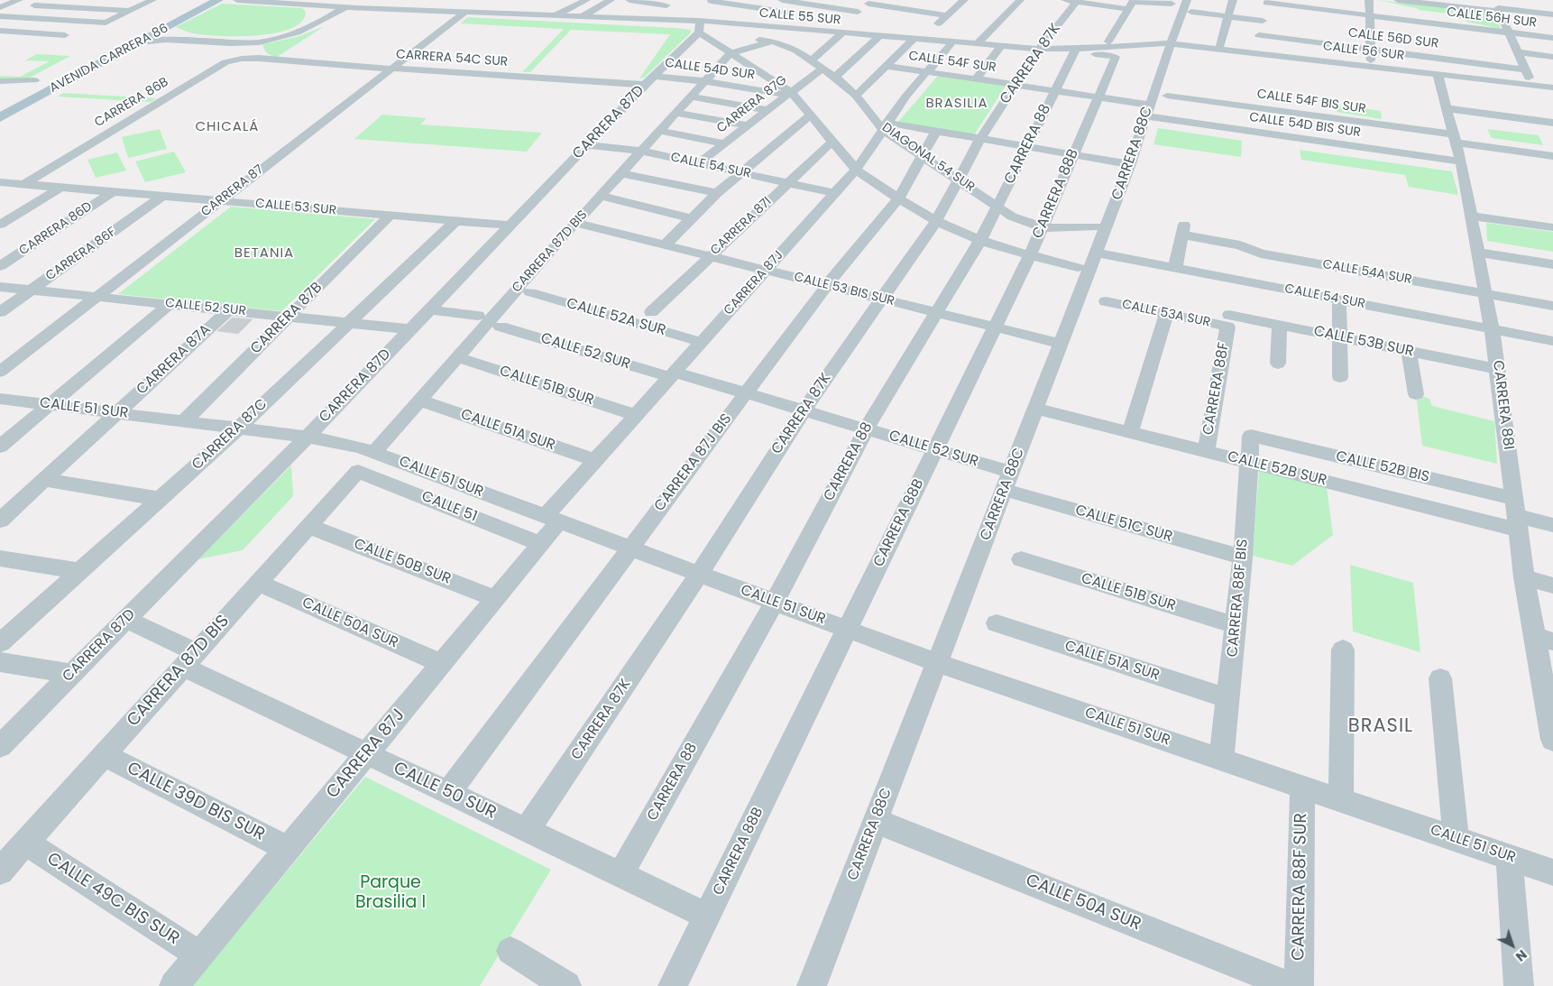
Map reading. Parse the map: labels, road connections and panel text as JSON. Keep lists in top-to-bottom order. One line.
{"streets":{"main road":["AVENIDA CARRERA 86"],"street":["CALLE 55 SUR","CALLE 56H SUR","CALLE 56D SUR","CALLE 56 SUR","CARRERA 54C SUR","CALLE 54F SUR","CARRERA 87K","CALLE 54D SUR","CALLE 54F BIS SUR","CARRERA 86B","CARRERA 87G","CARRERA 87D","CALLE 54D BIS SUR","CARRERA 88","CARRERA 88C","DIAGONAL 54 SUR","CALLE 54 SUR","CARRERA 87","CARRERA 88B","CALLE 53 SUR","CARRERA 87I","CARRERA 86D","CARRERA 87D BIS","CARRERA 86F","CALLE 54A SUR","CARRERA 87J","CALLE 53 BIS SUR","CALLE 52 SUR","CALLE 53A SUR","CALLE 52A SUR","CARRERA 87B","CALLE 53B SUR","CARRERA 87A","CALLE 51B SUR","CARRERA 88F","CARRERA 88I","CALLE 51 SUR","CALLE 51A SUR","CARRERA 87C","CARRERA 87J BIS","CALLE 52B BIS","CALLE 52B SUR","CALLE 51","CALLE 51C SUR","CALLE 50B SUR","CARRERA 88F BIS","CALLE 50A SUR","CALLE 50 SUR","CALLE 39D BIS SUR","CARRERA 88F SUR","CALLE 49C BIS SUR"]},"crossings":[["CALLE 55 SUR","CALLE 56 SUR"],["CALLE 55 SUR","CARRERA 87K"],["CALLE 55 SUR","CARRERA 87D"],["CALLE 55 SUR","CARRERA 88"],["CALLE 55 SUR","CARRERA 88C"],["CALLE 55 SUR","CARRERA 87"],["CALLE 55 SUR","CARRERA 87J"],["CALLE 56 SUR","CARRERA 88C"],["CALLE 56 SUR","CARRERA 88I"],["CARRERA 54C SUR","CARRERA 86B"],["CARRERA 54C SUR","CARRERA 87D"],["CARRERA 54C SUR","CARRERA 87"],["CALLE 54F SUR","CARRERA 87K"],["CALLE 54F SUR","CALLE 54D BIS SUR"],["CALLE 54F SUR","CARRERA 88"],["CALLE 54F SUR","CARRERA 88C"],["CALLE 54F SUR","CARRERA 88B"],["CALLE 54F SUR","CARRERA 87J"],["CARRERA 87K","DIAGONAL 54 SUR"],["CARRERA 87K","CALLE 53 BIS SUR"],["CARRERA 87K","CALLE 52 SUR"],["CARRERA 87K","CALLE 51 SUR"],["CARRERA 87K","CALLE 50 SUR"],["CALLE 54D SUR","CARRERA 87G"],["CALLE 54D SUR","CARRERA 87D"],["CALLE 54D SUR","CARRERA 87D BIS"],["CALLE 54F BIS SUR","CALLE 54D BIS SUR"],["CALLE 54F BIS SUR","CARRERA 88I"],["CARRERA 86B","CALLE 53 SUR"],["CARRERA 87G","DIAGONAL 54 SUR"],["CARRERA 87G","CALLE 54 SUR"],["CARRERA 87D","CALLE 54 SUR"],["CARRERA 87D","CALLE 53 SUR"],["CARRERA 87D","CALLE 52 SUR"],["CARRERA 87D","CALLE 51 SUR"],["CARRERA 87D","CALLE 50 SUR"],["CALLE 54D BIS SUR","CARRERA 88C"],["CALLE 54D BIS SUR","CARRERA 88I"],["CARRERA 88","DIAGONAL 54 SUR"],["CARRERA 88","CALLE 53 BIS SUR"],["CARRERA 88","CALLE 52 SUR"],["CARRERA 88","CALLE 51 SUR"],["CARRERA 88","CALLE 50 SUR"],["CARRERA 88C","CALLE 54 SUR"],["CARRERA 88C","CALLE 53 BIS SUR"],["CARRERA 88C","CALLE 52 SUR"],["CARRERA 88C","CALLE 51 SUR"],["CARRERA 88C","CALLE 52B SUR"],["CARRERA 88C","CALLE 51C SUR"],["CARRERA 88C","CALLE 50A SUR"],["DIAGONAL 54 SUR","CARRERA 88B"],["DIAGONAL 54 SUR","CARRERA 87J"],["DIAGONAL 54 SUR","CARRERA 87J BIS"],["CALLE 54 SUR","CARRERA 87I"],["CALLE 54 SUR","CARRERA 87D BIS"],["CALLE 54 SUR","CALLE 54A SUR"],["CALLE 54 SUR","CARRERA 87J"],["CALLE 54 SUR","CARRERA 88I"],["CARRERA 87","CALLE 53 SUR"],["CARRERA 87","CALLE 52 SUR"],["CARRERA 88B","CALLE 53 BIS SUR"],["CARRERA 88B","CALLE 52 SUR"],["CARRERA 88B","CALLE 51 SUR"],["CARRERA 88B","CALLE 50 SUR"],["CALLE 53 SUR","CARRERA 86D"],["CALLE 53 SUR","CARRERA 86F"],["CALLE 53 SUR","CARRERA 87B"],["CALLE 53 SUR","CARRERA 87C"],["CARRERA 87I","CALLE 53 BIS SUR"],["CARRERA 87D BIS","CALLE 53 BIS SUR"],["CARRERA 87D BIS","CALLE 51B SUR"],["CARRERA 87D BIS","CALLE 51 SUR"],["CARRERA 87D BIS","CALLE 51A SUR"],["CARRERA 87D BIS","CALLE 51"],["CARRERA 87D BIS","CALLE 50B SUR"],["CARRERA 87D BIS","CALLE 50A SUR"],["CARRERA 87D BIS","CALLE 50 SUR"],["CARRERA 87D BIS","CALLE 39D BIS SUR"],["CARRERA 87D BIS","CALLE 49C BIS SUR"],["CARRERA 86F","CALLE 52 SUR"],["CALLE 54A SUR","CARRERA 88I"],["CARRERA 87J","CALLE 53 BIS SUR"],["CARRERA 87J","CALLE 52 SUR"],["CARRERA 87J","CALLE 52A SUR"],["CARRERA 87J","CALLE 51B SUR"],["CARRERA 87J","CALLE 51 SUR"],["CARRERA 87J","CALLE 51A SUR"],["CARRERA 87J","CALLE 51"],["CARRERA 87J","CALLE 50B SUR"],["CARRERA 87J","CALLE 50A SUR"],["CARRERA 87J","CALLE 50 SUR"],["CARRERA 87J","CALLE 39D BIS SUR"],["CARRERA 87J","CALLE 49C BIS SUR"],["CALLE 53 BIS SUR","CARRERA 87J BIS"],["CALLE 52 SUR","CARRERA 87B"],["CALLE 52 SUR","CARRERA 87A"],["CALLE 52 SUR","CARRERA 87C"],["CALLE 52 SUR","CARRERA 87J BIS"],["CALLE 52 SUR","CALLE 51C SUR"],["CALLE 53A SUR","CALLE 53B SUR"],["CALLE 53A SUR","CARRERA 88F"],["CARRERA 87B","CALLE 51 SUR"],["CALLE 53B SUR","CARRERA 88F"],["CALLE 53B SUR","CARRERA 88I"],["CARRERA 87A","CALLE 51 SUR"],["CALLE 51B SUR","CARRERA 88F BIS"],["CARRERA 88F","CALLE 52B SUR"],["CARRERA 88I","CALLE 52B BIS"],["CARRERA 88I","CALLE 52B SUR"],["CALLE 51 SUR","CARRERA 87C"],["CALLE 51 SUR","CARRERA 87J BIS"],["CALLE 51 SUR","CARRERA 88F BIS"],["CALLE 51 SUR","CARRERA 88F SUR"],["CALLE 51A SUR","CARRERA 88F BIS"],["CARRERA 87J BIS","CALLE 50 SUR"],["CALLE 52B BIS","CALLE 52B SUR"],["CALLE 52B BIS","CARRERA 88F BIS"],["CALLE 52B SUR","CARRERA 88F BIS"],["CALLE 51C SUR","CARRERA 88F BIS"]],"districts":["BRASILIA","CHICALÁ","BETANIA","BRASIL"],"parks":["Parque Brasilia I"],"north":"bottom right"}
